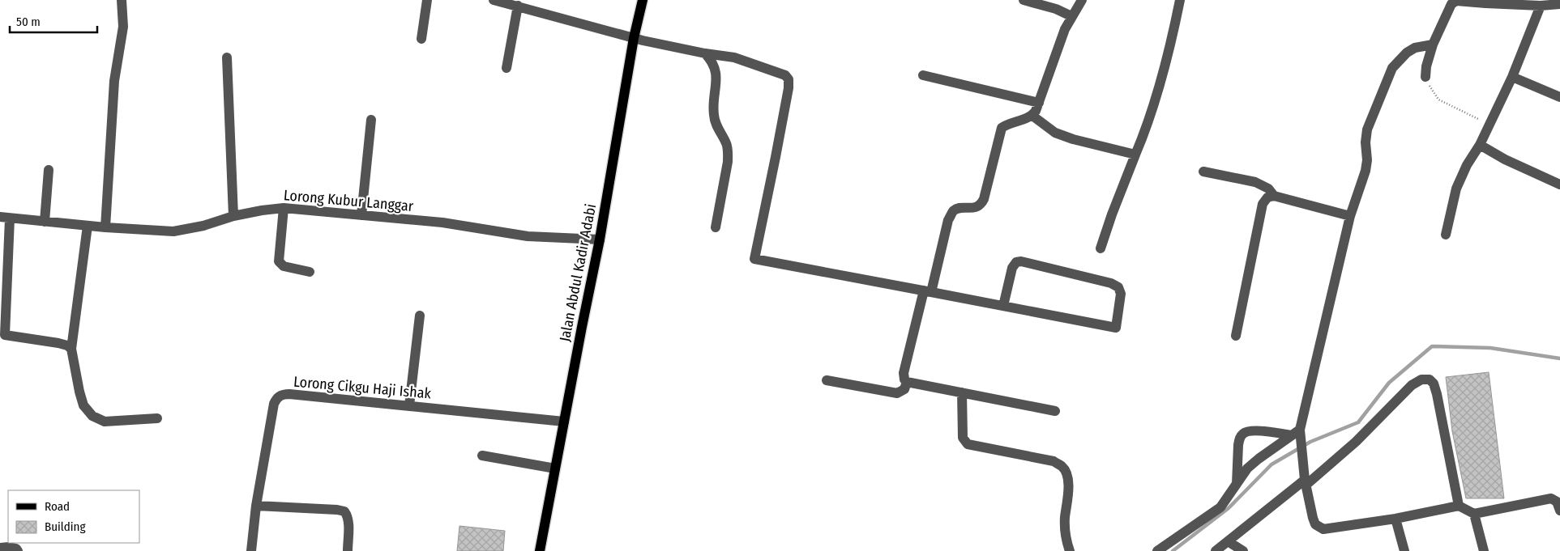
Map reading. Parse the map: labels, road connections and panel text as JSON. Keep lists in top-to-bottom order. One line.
{"streets":{"main road":["Jalan Abdul Kadir Adabi"],"street":["Lorong Kubur Langgar","Lorong Cikgu Haji Ishak"]},"crossings":[["Lorong Kubur Langgar","Jalan Abdul Kadir Adabi"],["Jalan Abdul Kadir Adabi","Lorong Cikgu Haji Ishak"]],"legend":["Road","Building"],"scale_bar":"50 m"}
